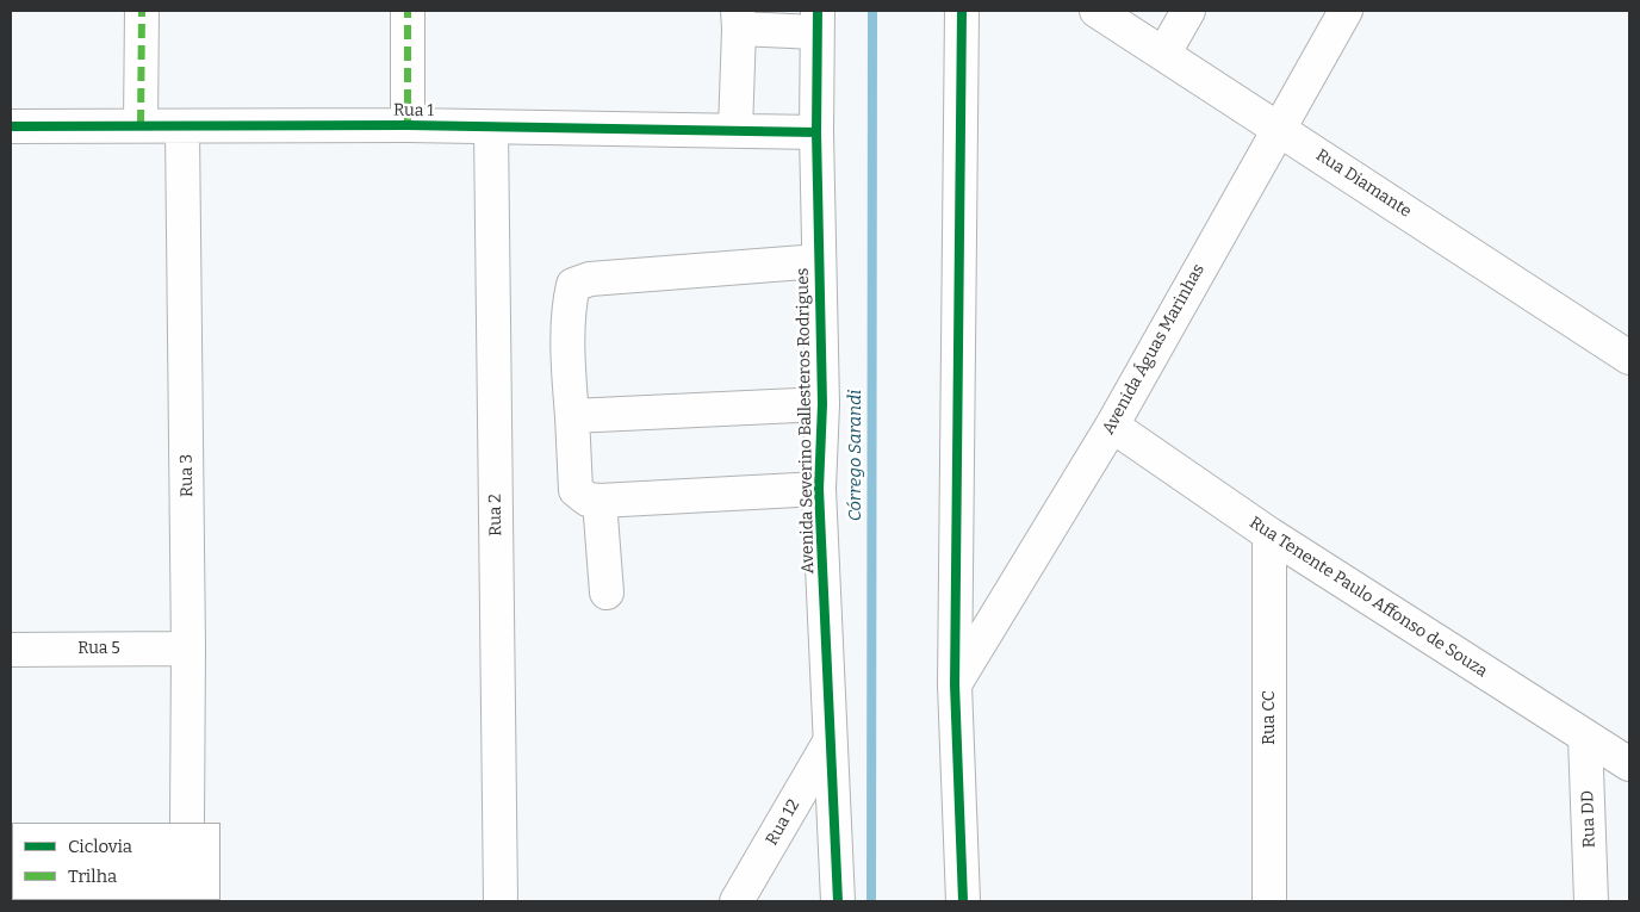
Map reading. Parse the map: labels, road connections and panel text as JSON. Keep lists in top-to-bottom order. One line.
{"streets":{"street":["Rua 1","Rua Diamante","Avenida Águas Marinhas","Avenida Severino Ballesteros Rodrigues","Rua 3","Rua 2","Rua Tenente Paulo Affonso de Souza","Rua 5","Rua CC","Rua DD","Rua 12"]},"crossings":[["Rua 1","Avenida Severino Ballesteros Rodrigues"],["Rua 1","Rua 3"],["Rua 1","Rua 2"],["Rua Diamante","Avenida Águas Marinhas"],["Avenida Águas Marinhas","Rua Tenente Paulo Affonso de Souza"],["Avenida Severino Ballesteros Rodrigues","Rua 12"],["Rua 3","Rua 5"],["Rua Tenente Paulo Affonso de Souza","Rua CC"],["Rua Tenente Paulo Affonso de Souza","Rua DD"]],"water":["Córrego Sarandi"],"legend":["Ciclovia","Trilha"]}
